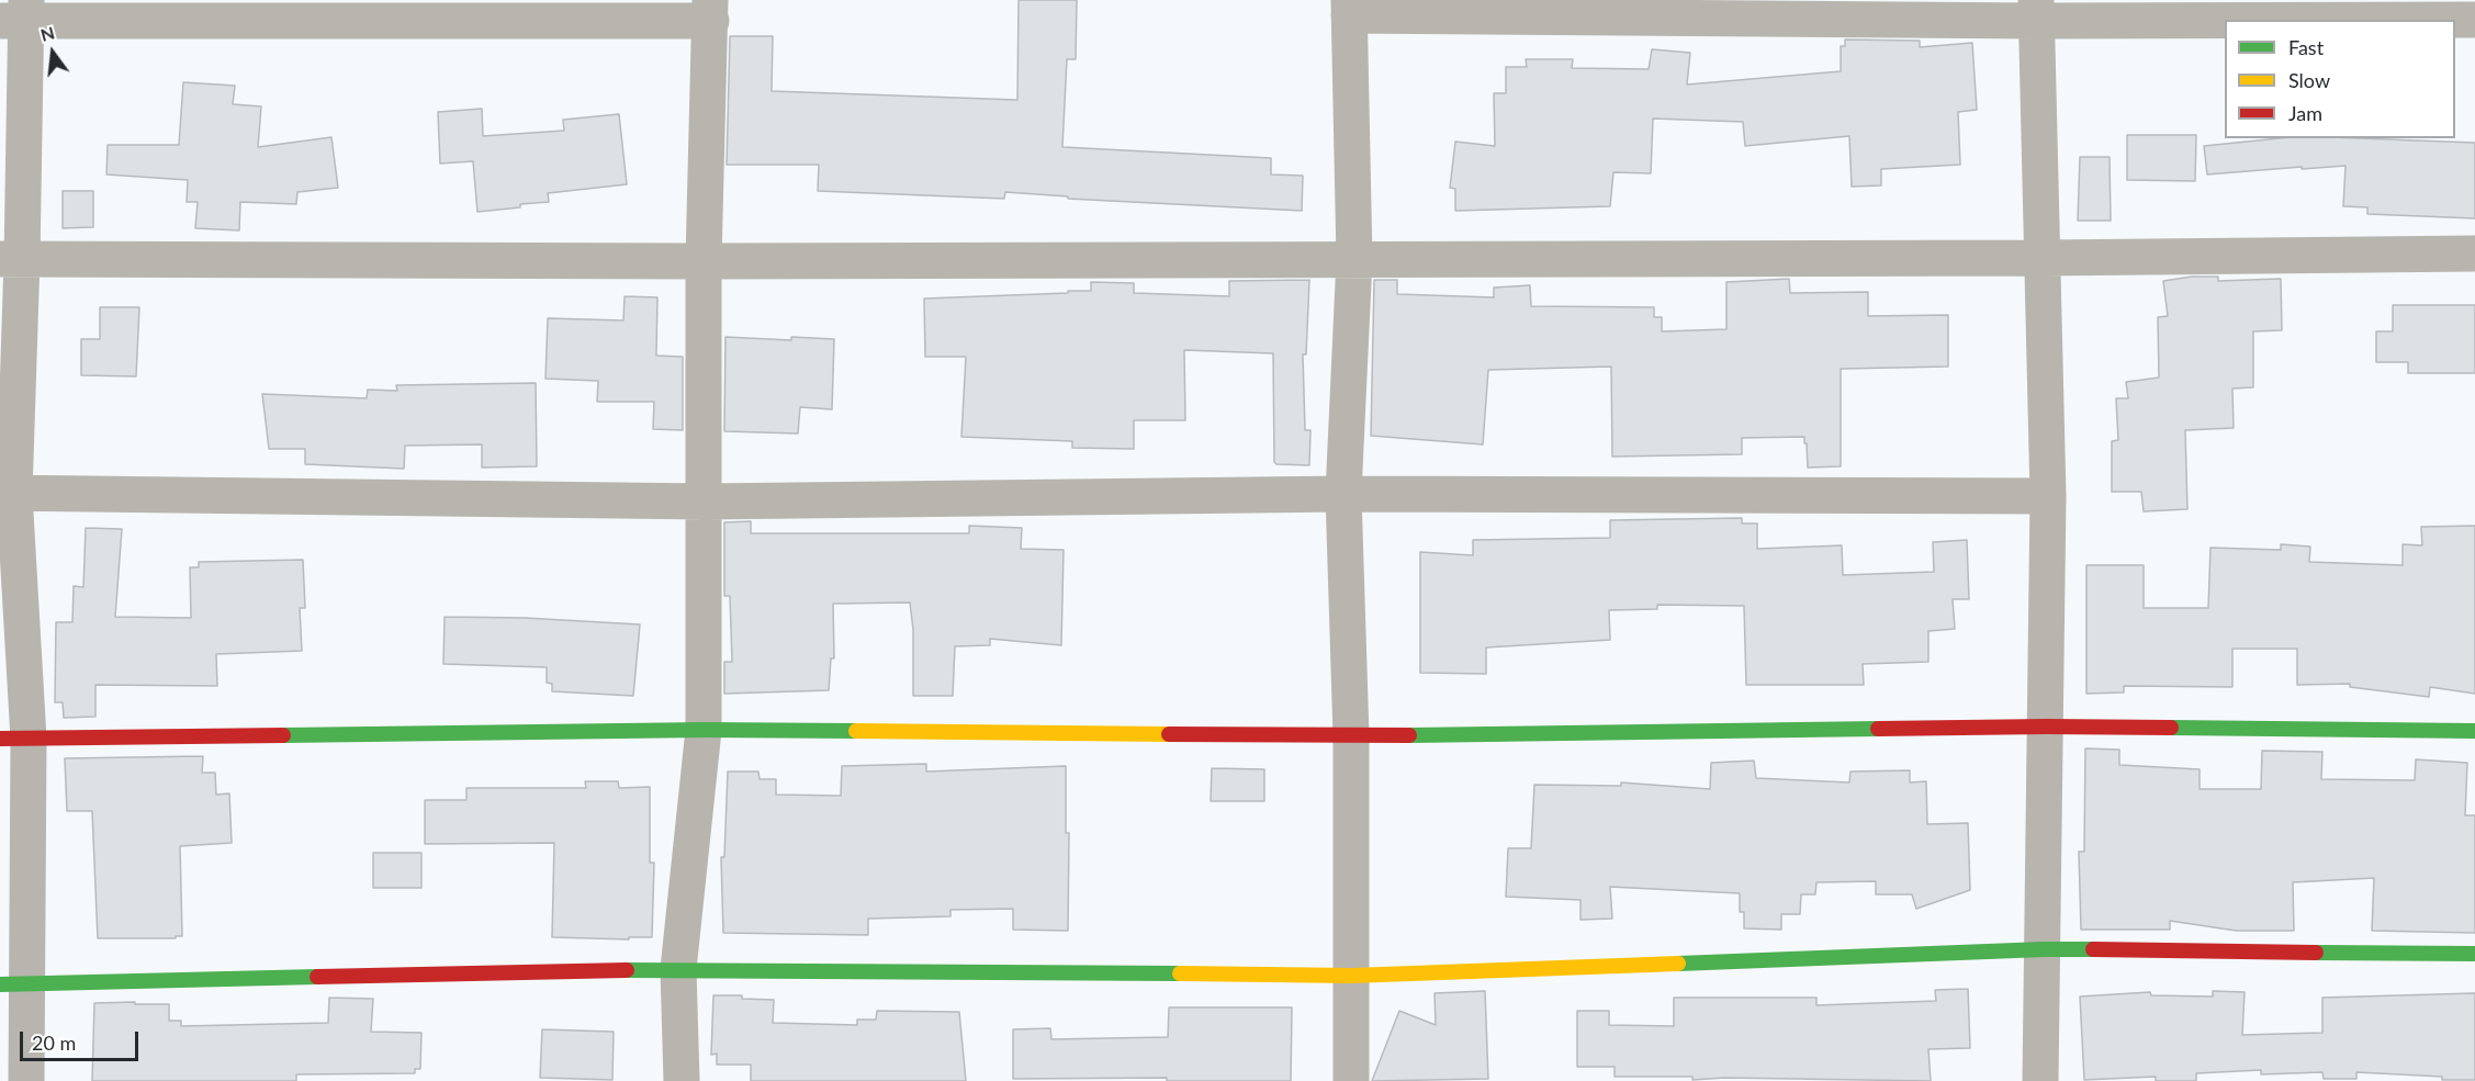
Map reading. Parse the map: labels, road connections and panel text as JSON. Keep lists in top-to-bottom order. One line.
{"legend":["Fast","Slow","Jam"],"scale_bar":"20 m","north":"top"}
